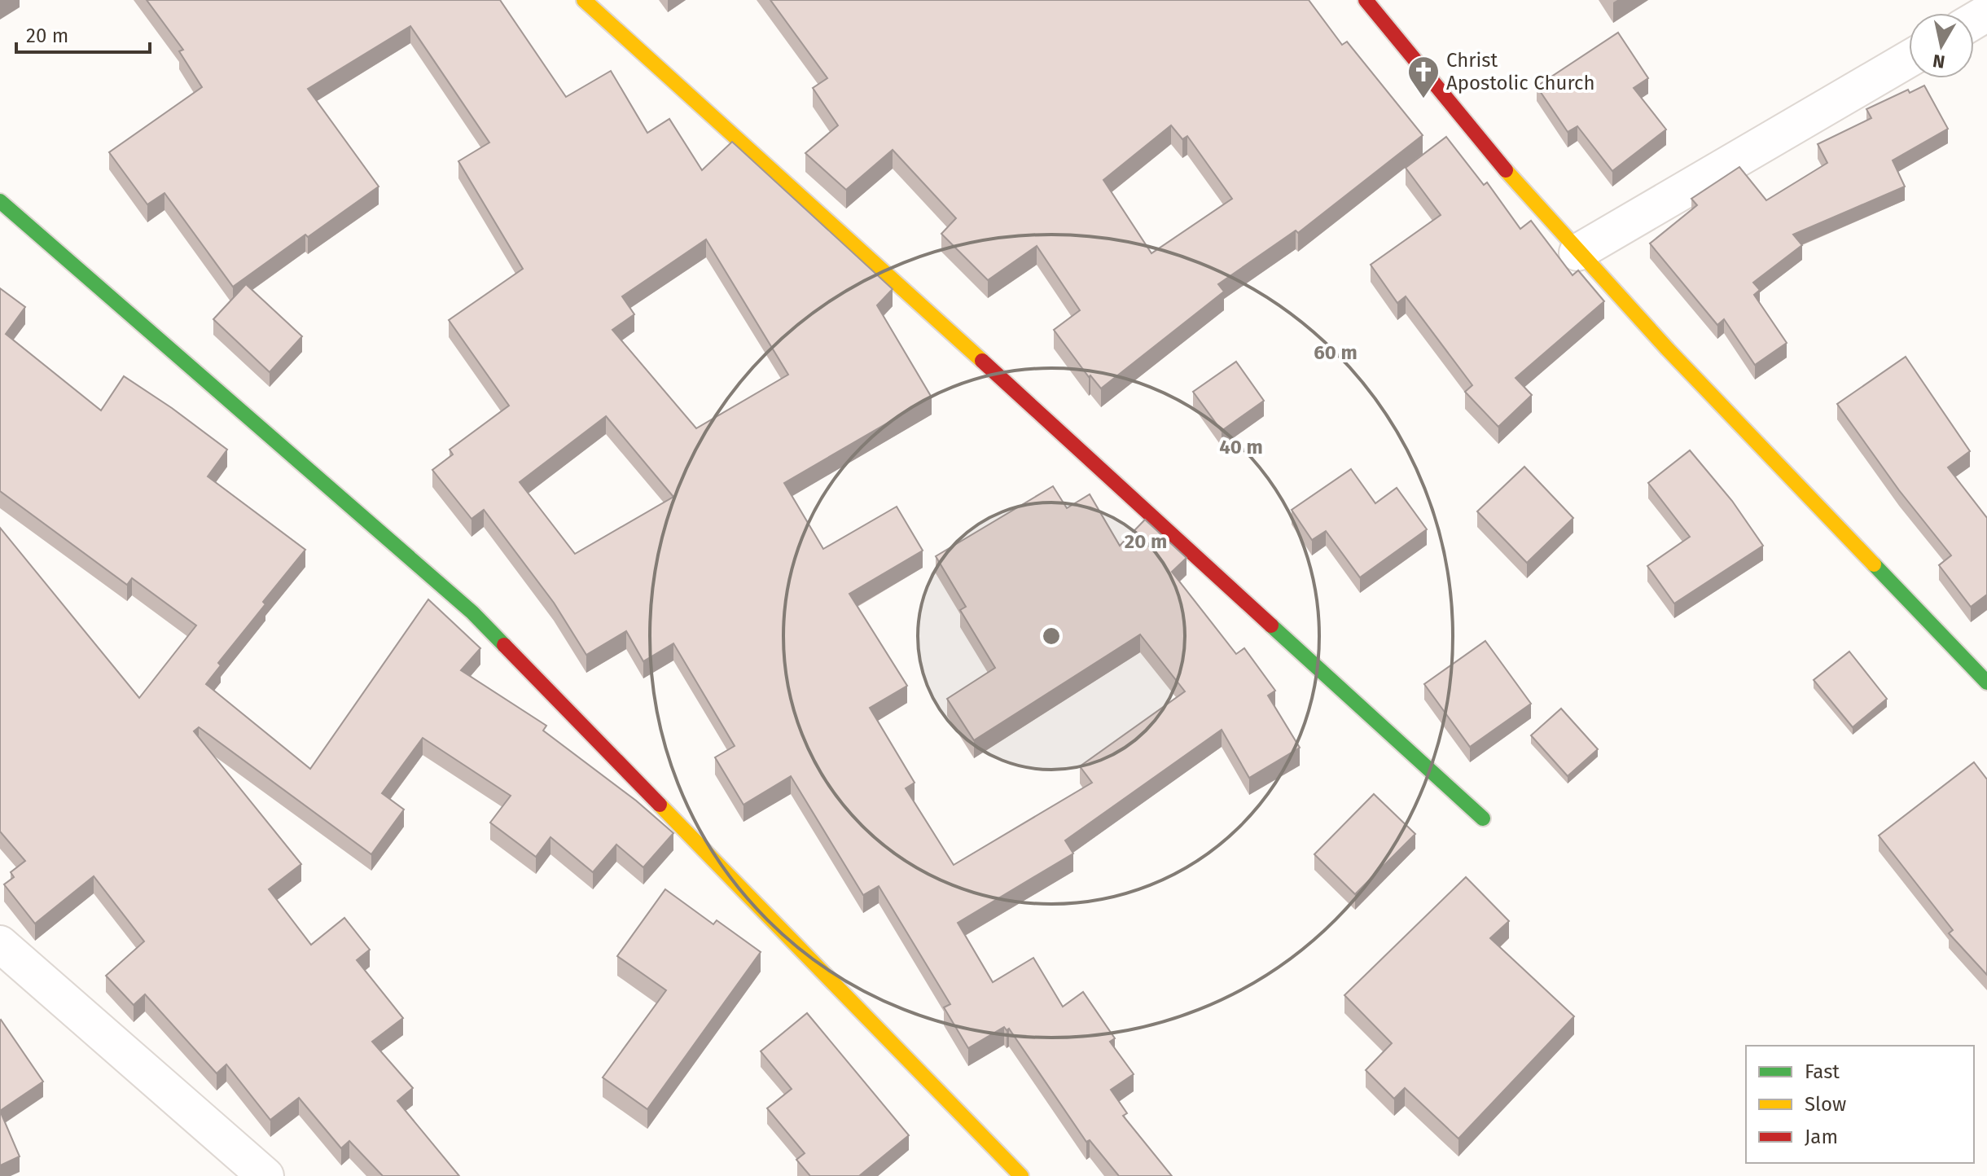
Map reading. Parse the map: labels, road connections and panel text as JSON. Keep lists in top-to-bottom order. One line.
{"places":{"church":["Christ Apostolic Church"]},"legend":["Fast","Slow","Jam"],"scale_bar":"20 m","north":"bottom","rings":["60 m","40 m","20 m"]}
